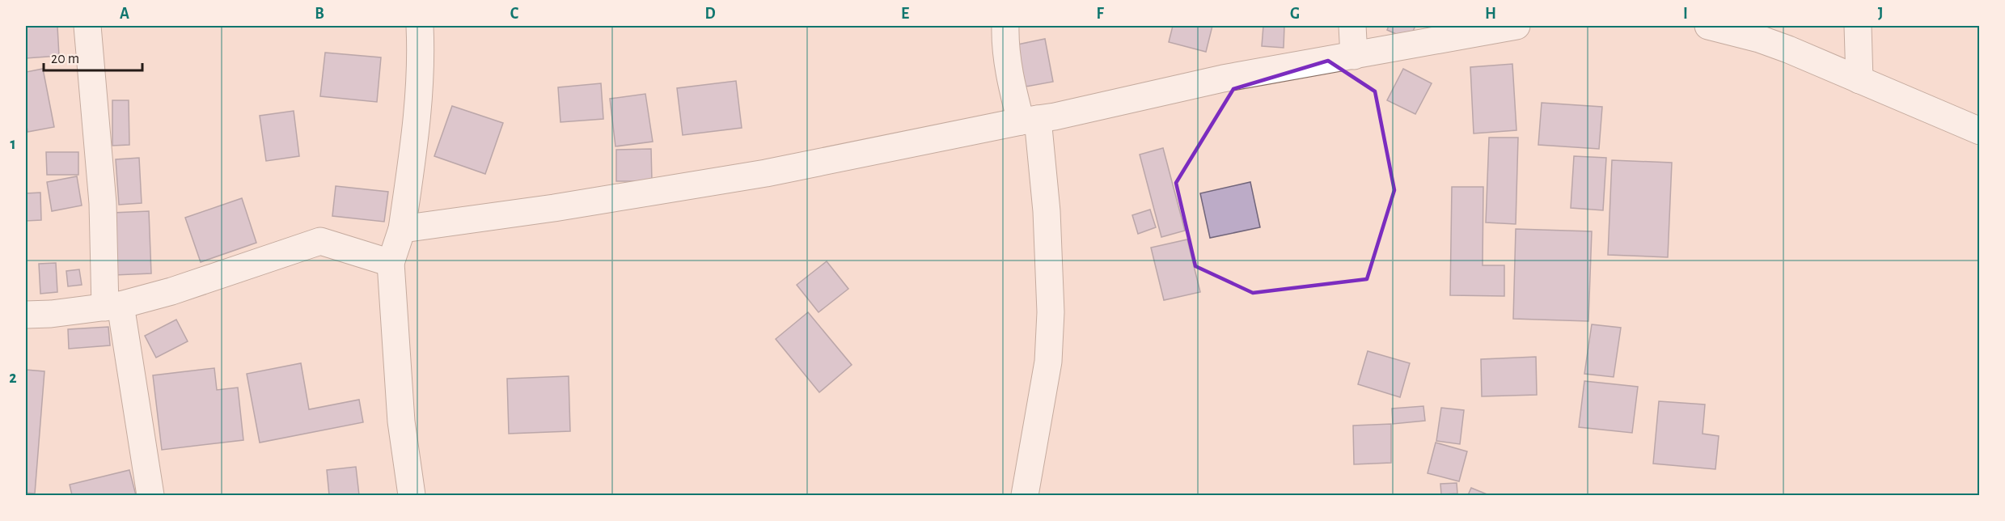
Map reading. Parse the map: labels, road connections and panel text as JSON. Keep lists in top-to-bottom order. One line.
{"scale_bar":"20 m","grid":{"columns":["A","B","C","D","E","F","G","H","I","J"],"rows":["1","2"]}}
